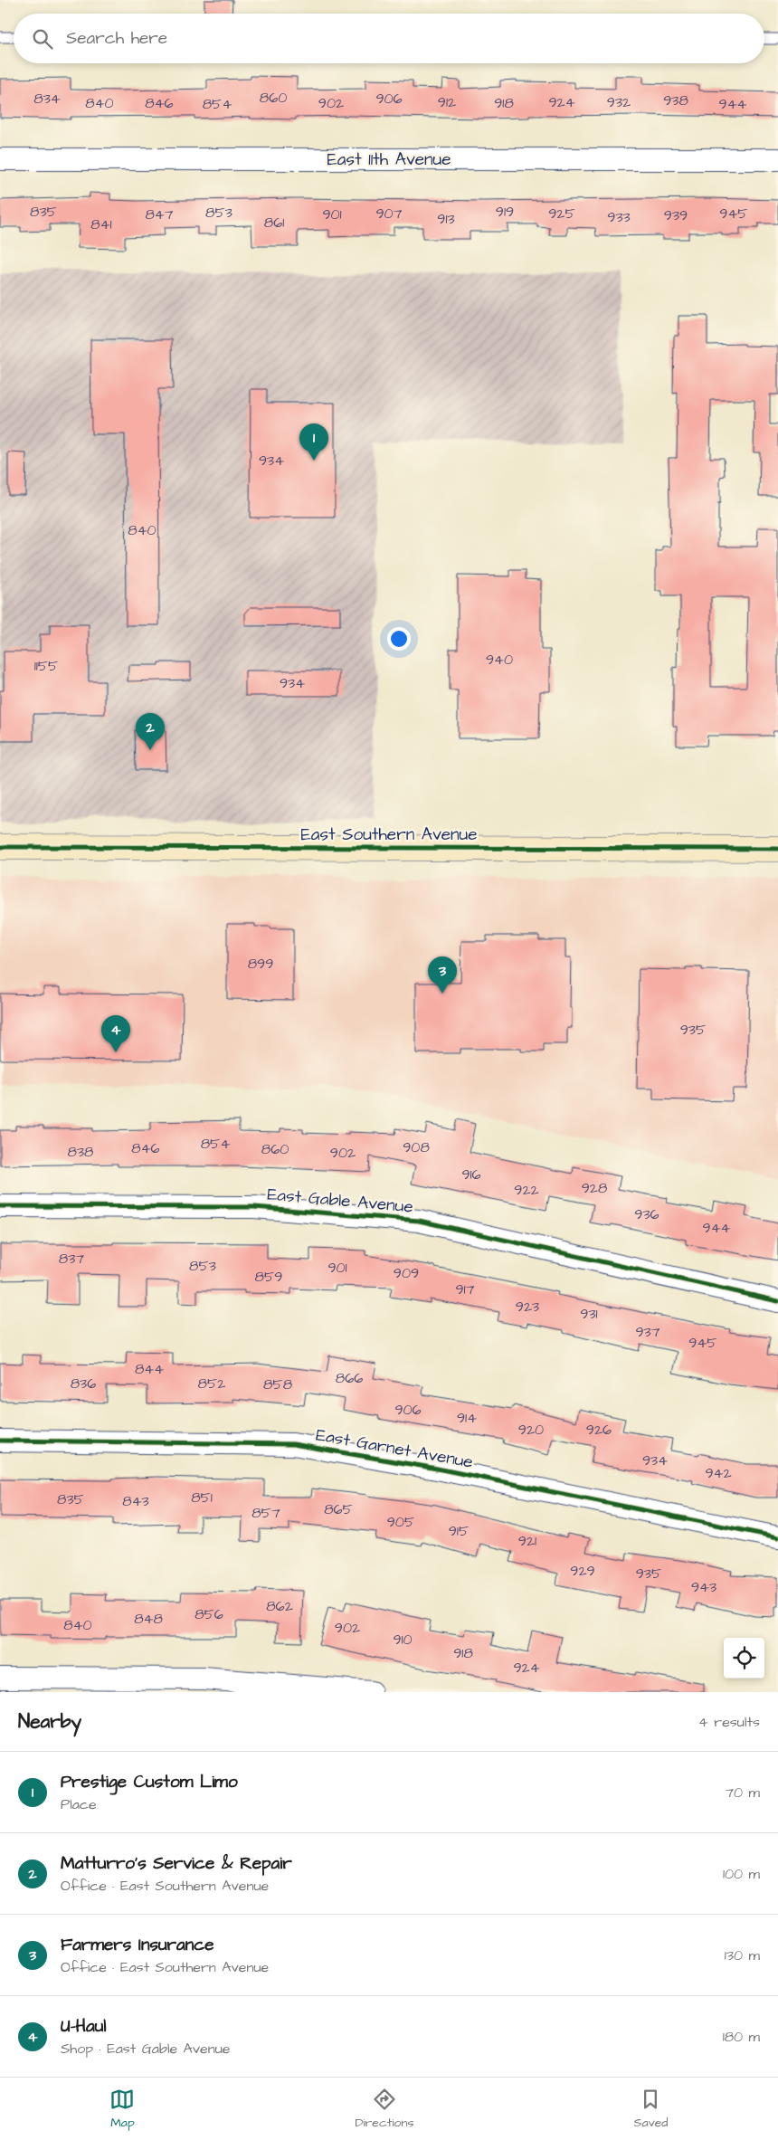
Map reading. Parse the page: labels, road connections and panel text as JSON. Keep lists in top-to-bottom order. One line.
{"streets":{"main road":["East Southern Avenue"],"street":["East 11th Avenue","East Gable Avenue","East Garnet Avenue"]},"house_numbers":["860","834","906","938","912","924","932","840","846","902","918","854","944","835","919","853","907","925","945","847","901","939","933","913","861","841","934","840","940","1155","934","899","935","854","908","846","860","838","902","916","928","922","936","944","837","853","901","909","859","917","923","931","937","945","844","866","836","852","858","906","914","920","926","934","942","851","835","843","865","857","905","915","921","929","935","943","862","856","848","840","902","910","918","924"],"page":{"search":"Search here","pins":["1","2","3","4"],"heading":["Nearby","4 results"],"list":[{"mark":"1","name":"Prestige Custom Limo","note":"Place","value":"70 m"},{"mark":"2","name":"Matturro's Service & Repair","note":"Office · East Southern Avenue","value":"100 m"},{"mark":"3","name":"Farmers Insurance","note":"Office · East Southern Avenue","value":"130 m"},{"mark":"4","name":"U-Haul","note":"Shop · East Gable Avenue","value":"180 m"}],"nav":["Map","Directions","Saved"]}}
